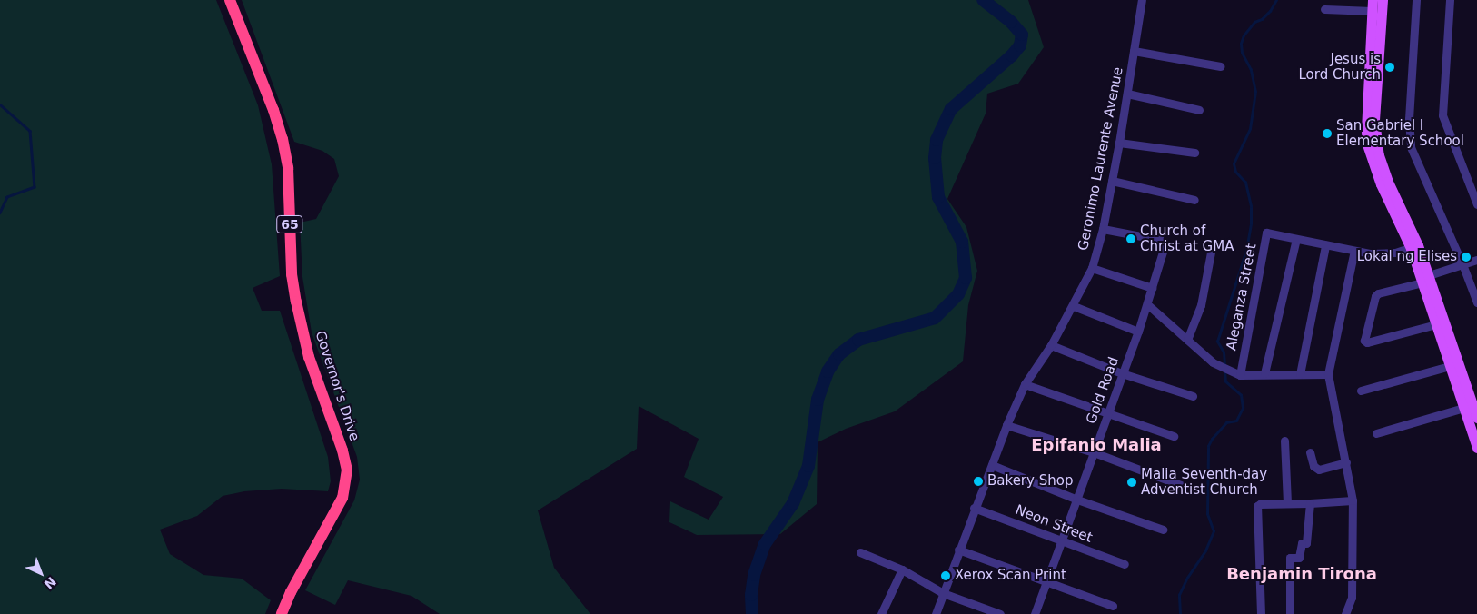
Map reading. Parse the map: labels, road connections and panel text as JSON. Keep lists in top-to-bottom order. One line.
{"streets":{"highway":["65","Governor's Drive"],"street":["Geronimo Laurente Avenue","Aleganza Street","Gold Road","Neon Street"]},"crossings":[["Geronimo Laurente Avenue","Neon Street"],["Gold Road","Neon Street"]],"districts":["Epifanio Malia","Benjamin Tirona"],"places":["Jesus is Lord Church","San Gabriel I Elementary School","Church of Christ at GMA","Lokal ng Elises","Bakery Shop","Malia Seventh-day Adventist Church","Xerox Scan Print"],"north":"bottom right"}
